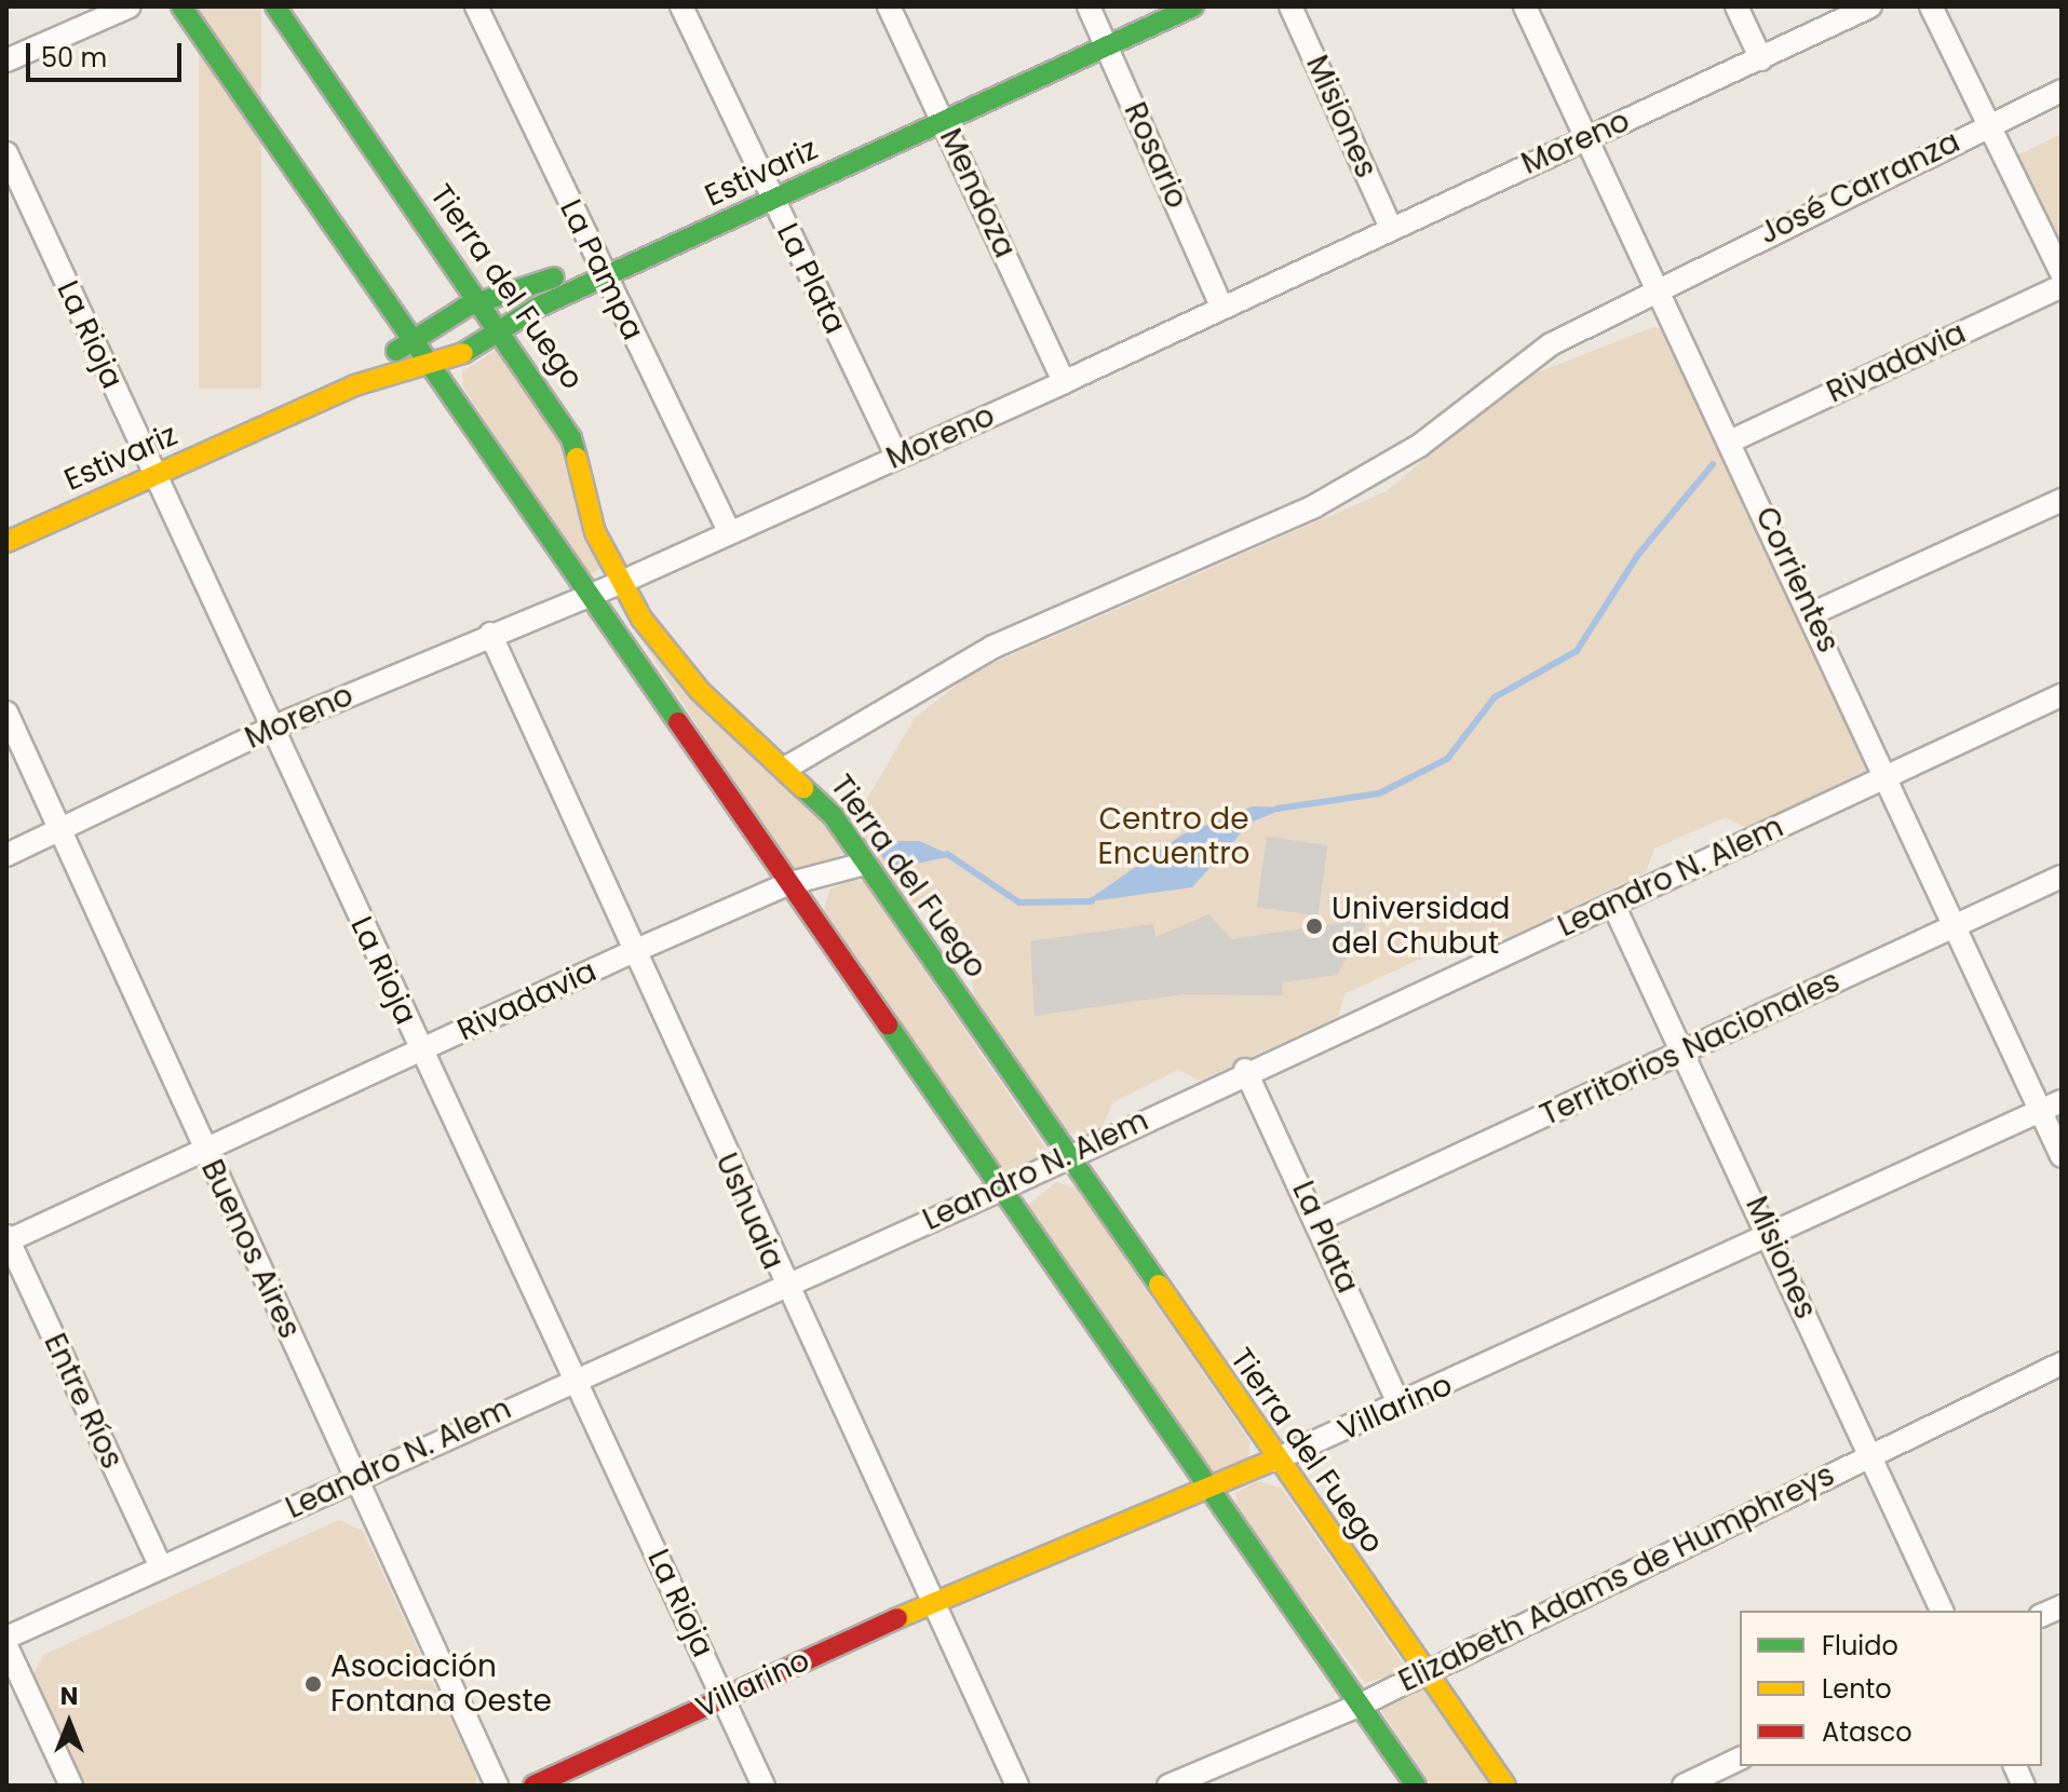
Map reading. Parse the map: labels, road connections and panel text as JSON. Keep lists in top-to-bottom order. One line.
{"streets":{"street":["Misiones","Moreno","Rosario","Estivariz","José Carranza","Mendoza","La Pampa","La Plata","Tierra del Fuego","La Rioja","Rivadavia","Corrientes","Leandro N. Alem","Territorios Nacionales","Ushuaia","Buenos Aires","Entre Ríos","Villarino","Elizabeth Adams de Humphreys"]},"crossings":[["Misiones","Moreno"],["Misiones","Leandro N. Alem"],["Misiones","Territorios Nacionales"],["Misiones","Villarino"],["Misiones","Elizabeth Adams de Humphreys"],["Moreno","Rosario"],["Moreno","Mendoza"],["Moreno","La Pampa"],["Moreno","La Plata"],["Moreno","Tierra del Fuego"],["Moreno","La Rioja"],["Moreno","Corrientes"],["Moreno","Ushuaia"],["Moreno","Buenos Aires"],["Rosario","Estivariz"],["Estivariz","Mendoza"],["Estivariz","La Pampa"],["Estivariz","La Plata"],["Estivariz","Tierra del Fuego"],["Estivariz","La Rioja"],["José Carranza","Tierra del Fuego"],["José Carranza","Corrientes"],["La Plata","Leandro N. Alem"],["La Plata","Territorios Nacionales"],["La Plata","Villarino"],["Tierra del Fuego","Rivadavia"],["Tierra del Fuego","Leandro N. Alem"],["Tierra del Fuego","Villarino"],["Tierra del Fuego","Elizabeth Adams de Humphreys"],["La Rioja","Rivadavia"],["La Rioja","Leandro N. Alem"],["La Rioja","Villarino"],["Rivadavia","Corrientes"],["Rivadavia","Ushuaia"],["Rivadavia","Buenos Aires"],["Rivadavia","Entre Ríos"],["Corrientes","Leandro N. Alem"],["Corrientes","Territorios Nacionales"],["Corrientes","Villarino"],["Leandro N. Alem","Ushuaia"],["Leandro N. Alem","Buenos Aires"],["Leandro N. Alem","Entre Ríos"],["Ushuaia","Villarino"]],"parks":["Centro de Encuentro"],"places":["Universidad del Chubut","Asociación Fontana Oeste"],"legend":["Fluido","Lento","Atasco"],"scale_bar":"50 m","north":"top"}
